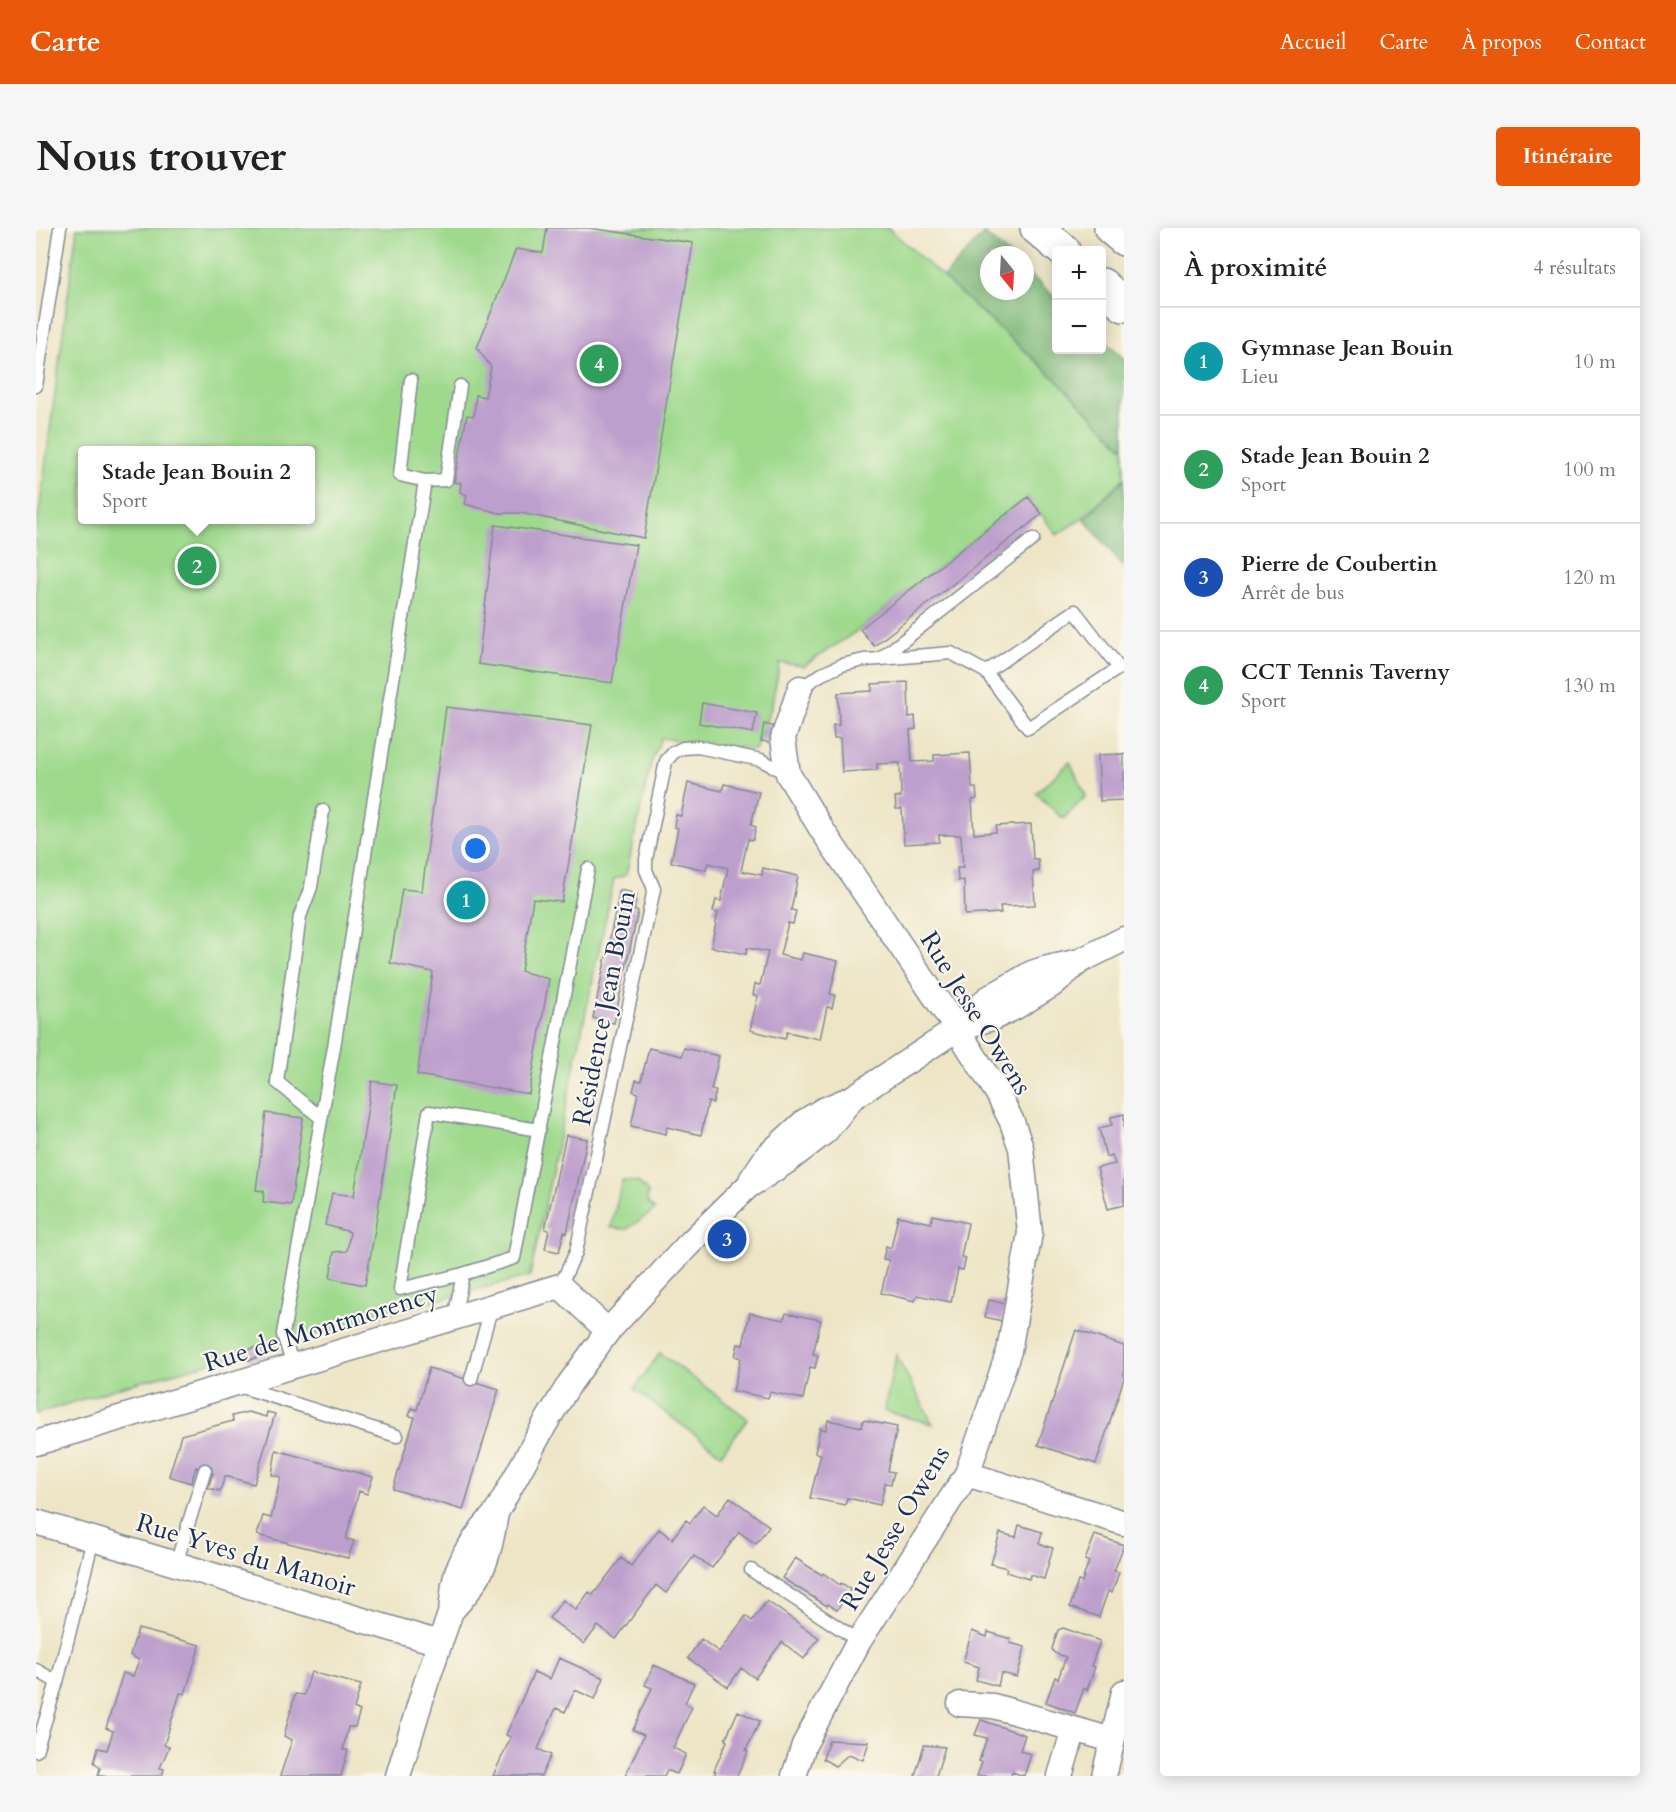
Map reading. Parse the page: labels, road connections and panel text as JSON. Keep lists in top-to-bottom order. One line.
{"streets":{"street":["Rue Jesse Owens","Rue de Montmorency","Rue Yves du Manoir"],"lane":["Résidence Jean Bouin"]},"crossings":[["Résidence Jean Bouin","Rue Jesse Owens"],["Résidence Jean Bouin","Rue de Montmorency"]],"north":"bottom","page":{"header":"Carte","nav":["Accueil","Carte","À propos","Contact"],"buttons":"Itinéraire","title":"Nous trouver","heading":["À proximité","4 résultats"],"map_buttons":["+","−"],"list":[{"mark":"1","name":"Gymnase Jean Bouin","note":"Lieu","value":"10 m"},{"mark":"2","name":"Stade Jean Bouin 2","note":"Sport","value":"100 m"},{"mark":"3","name":"Pierre de Coubertin","note":"Arrêt de bus","value":"120 m"},{"mark":"4","name":"CCT Tennis Taverny","note":"Sport","value":"130 m"}],"pins":["4","2","1","3"],"popup":["Stade Jean Bouin 2","Sport"]}}
